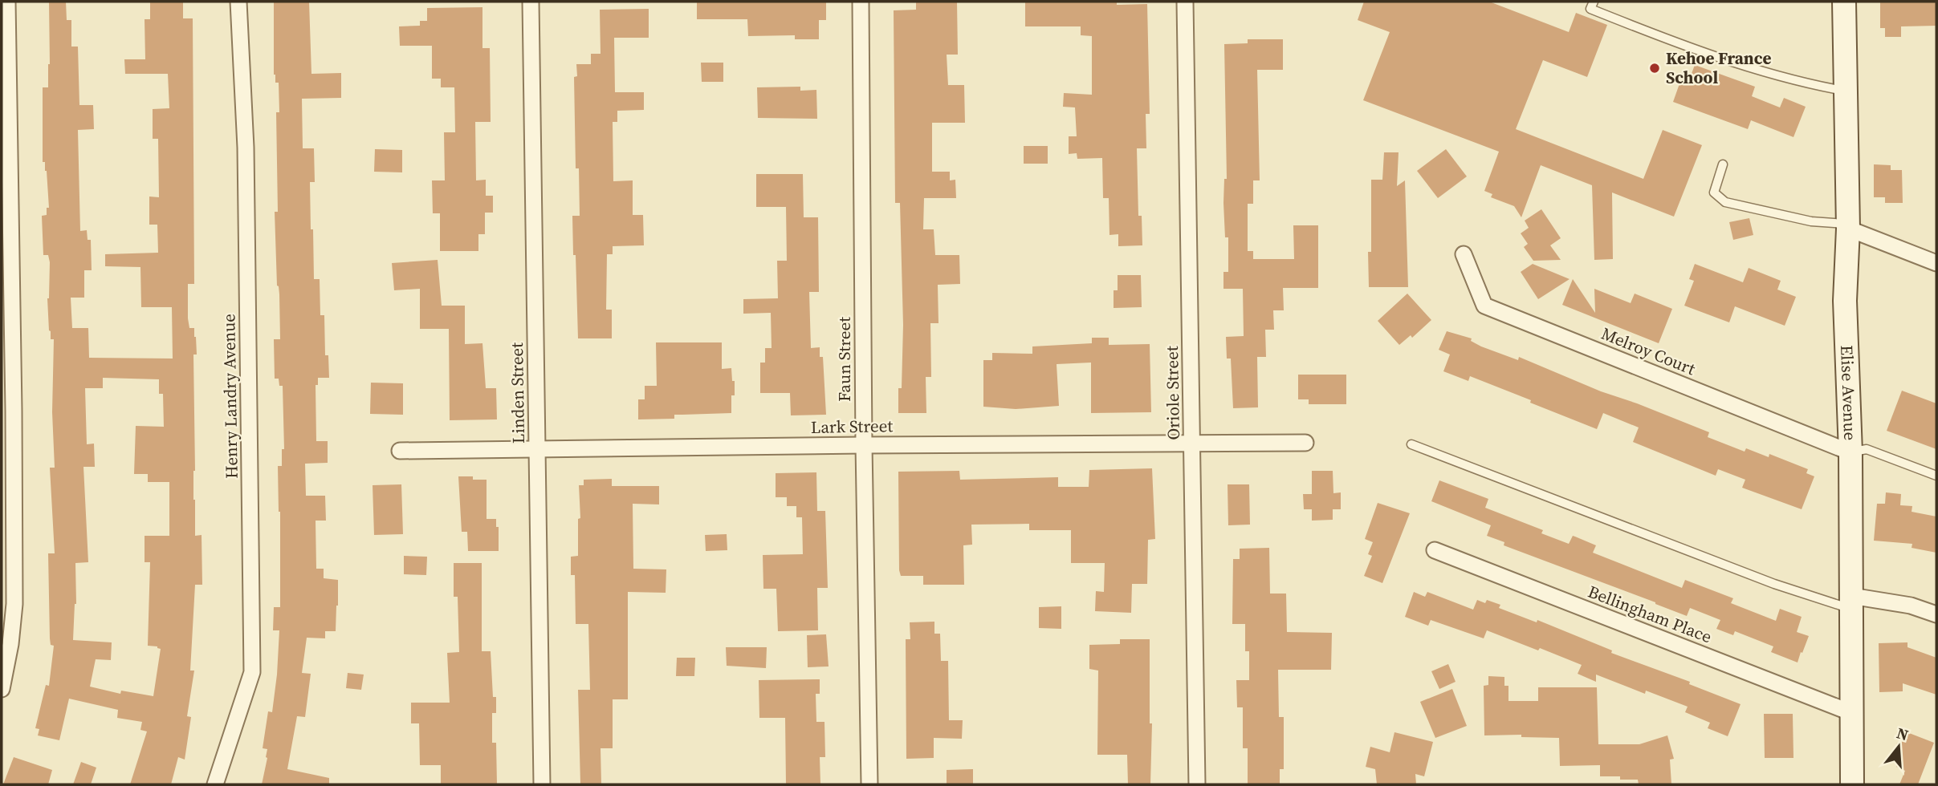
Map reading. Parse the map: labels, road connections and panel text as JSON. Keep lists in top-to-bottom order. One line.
{"streets":{"street":["Melroy Court","Faun Street","Linden Street","Oriole Street","Elise Avenue","Henry Landry Avenue","Lark Street","Bellingham Place"]},"crossings":[["Melroy Court","Elise Avenue"],["Faun Street","Lark Street"],["Linden Street","Lark Street"],["Oriole Street","Lark Street"],["Elise Avenue","Bellingham Place"]],"places":["Kehoe France School"],"north":"top"}
